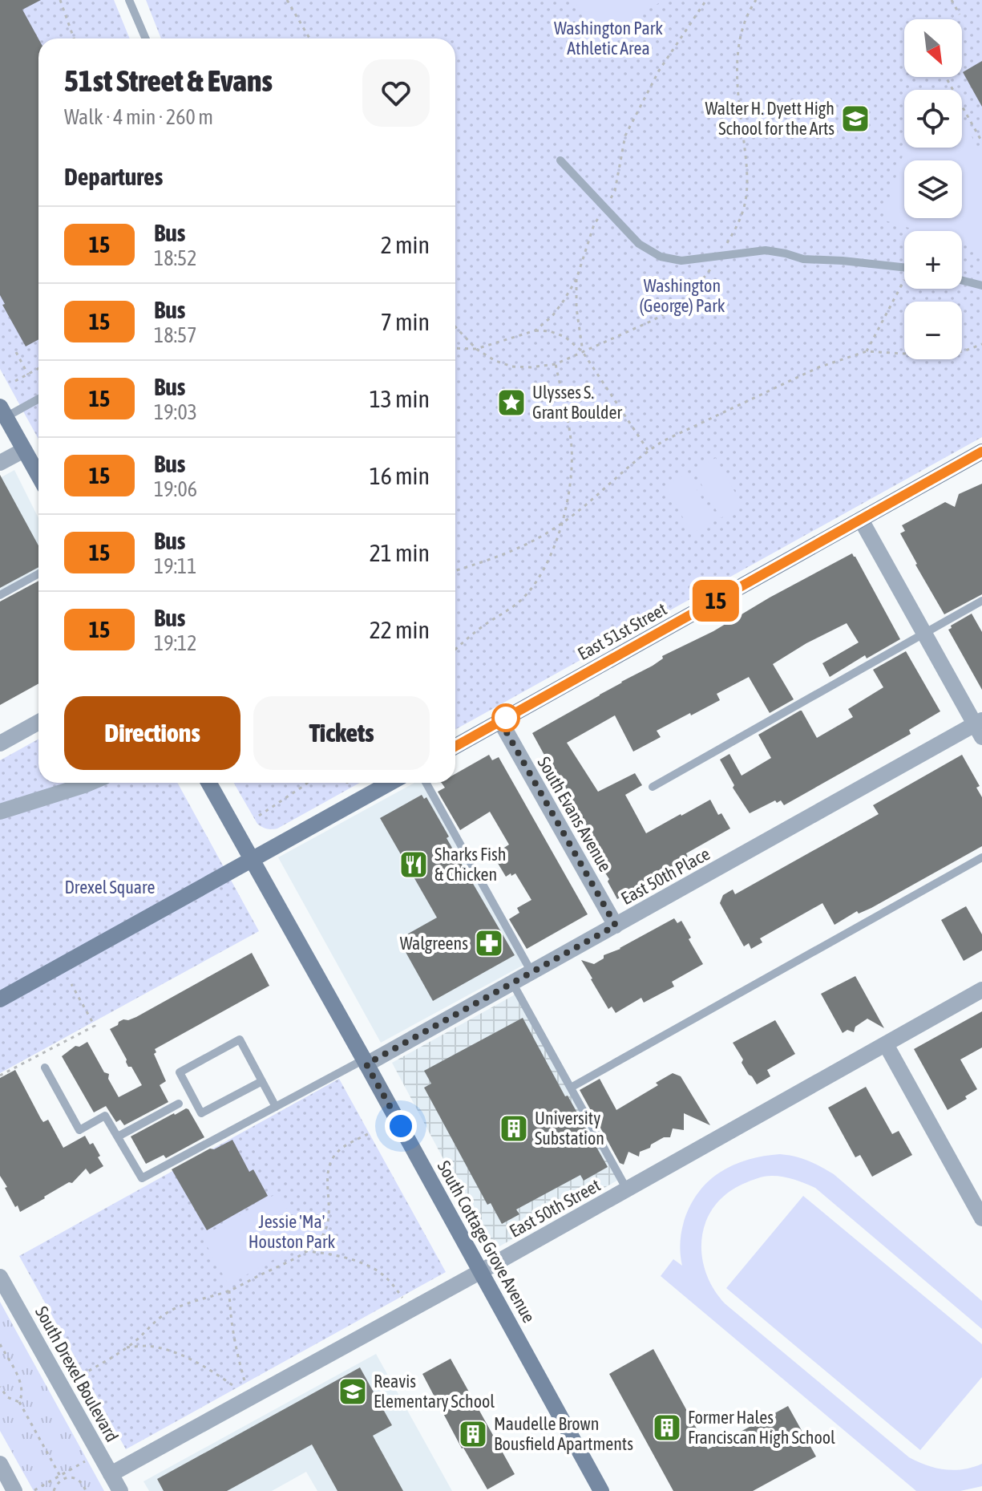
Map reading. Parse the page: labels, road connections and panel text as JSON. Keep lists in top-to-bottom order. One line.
{"streets":{"main road":["East 51st Street","South Cottage Grove Avenue"],"street":["South Evans Avenue","East 50th Place","East 50th Street","South Drexel Boulevard"]},"crossings":[["East 51st Street","South Evans Avenue"],["South Evans Avenue","East 50th Place"],["East 50th Place","South Cottage Grove Avenue"],["East 50th Street","South Cottage Grove Avenue"],["East 50th Street","South Drexel Boulevard"]],"parks":["Washington Park Athletic Area","Washington (George) Park","Drexel Square","Jessie 'Ma' Houston Park"],"places":{"school or university":["Walter H. Dyett High School for the Arts","Reavis Elementary School"],"place":["Ulysses S. Grant Boulder"],"restaurant":["Sharks Fish & Chicken"],"pharmacy":["Walgreens"],"building":["University Substation","Former Hales Franciscan High School","Maudelle Brown Bousfield Apartments"]},"lines":["bus line 15"],"north":"bottom right","page":{"on_map":"15","map_buttons":["+","−"],"heading":[["51st Street & Evans","Walk · 4 min · 260 m"],"Departures"],"list":[{"mark":"15","name":"Bus","note":"18:52","value":"2 min"},{"mark":"15","name":"Bus","note":"18:57","value":"7 min"},{"mark":"15","name":"Bus","note":"19:03","value":"13 min"},{"mark":"15","name":"Bus","note":"19:06","value":"16 min"},{"mark":"15","name":"Bus","note":"19:11","value":"21 min"},{"mark":"15","name":"Bus","note":"19:12","value":"22 min"}],"buttons":["Directions","Tickets"]}}
